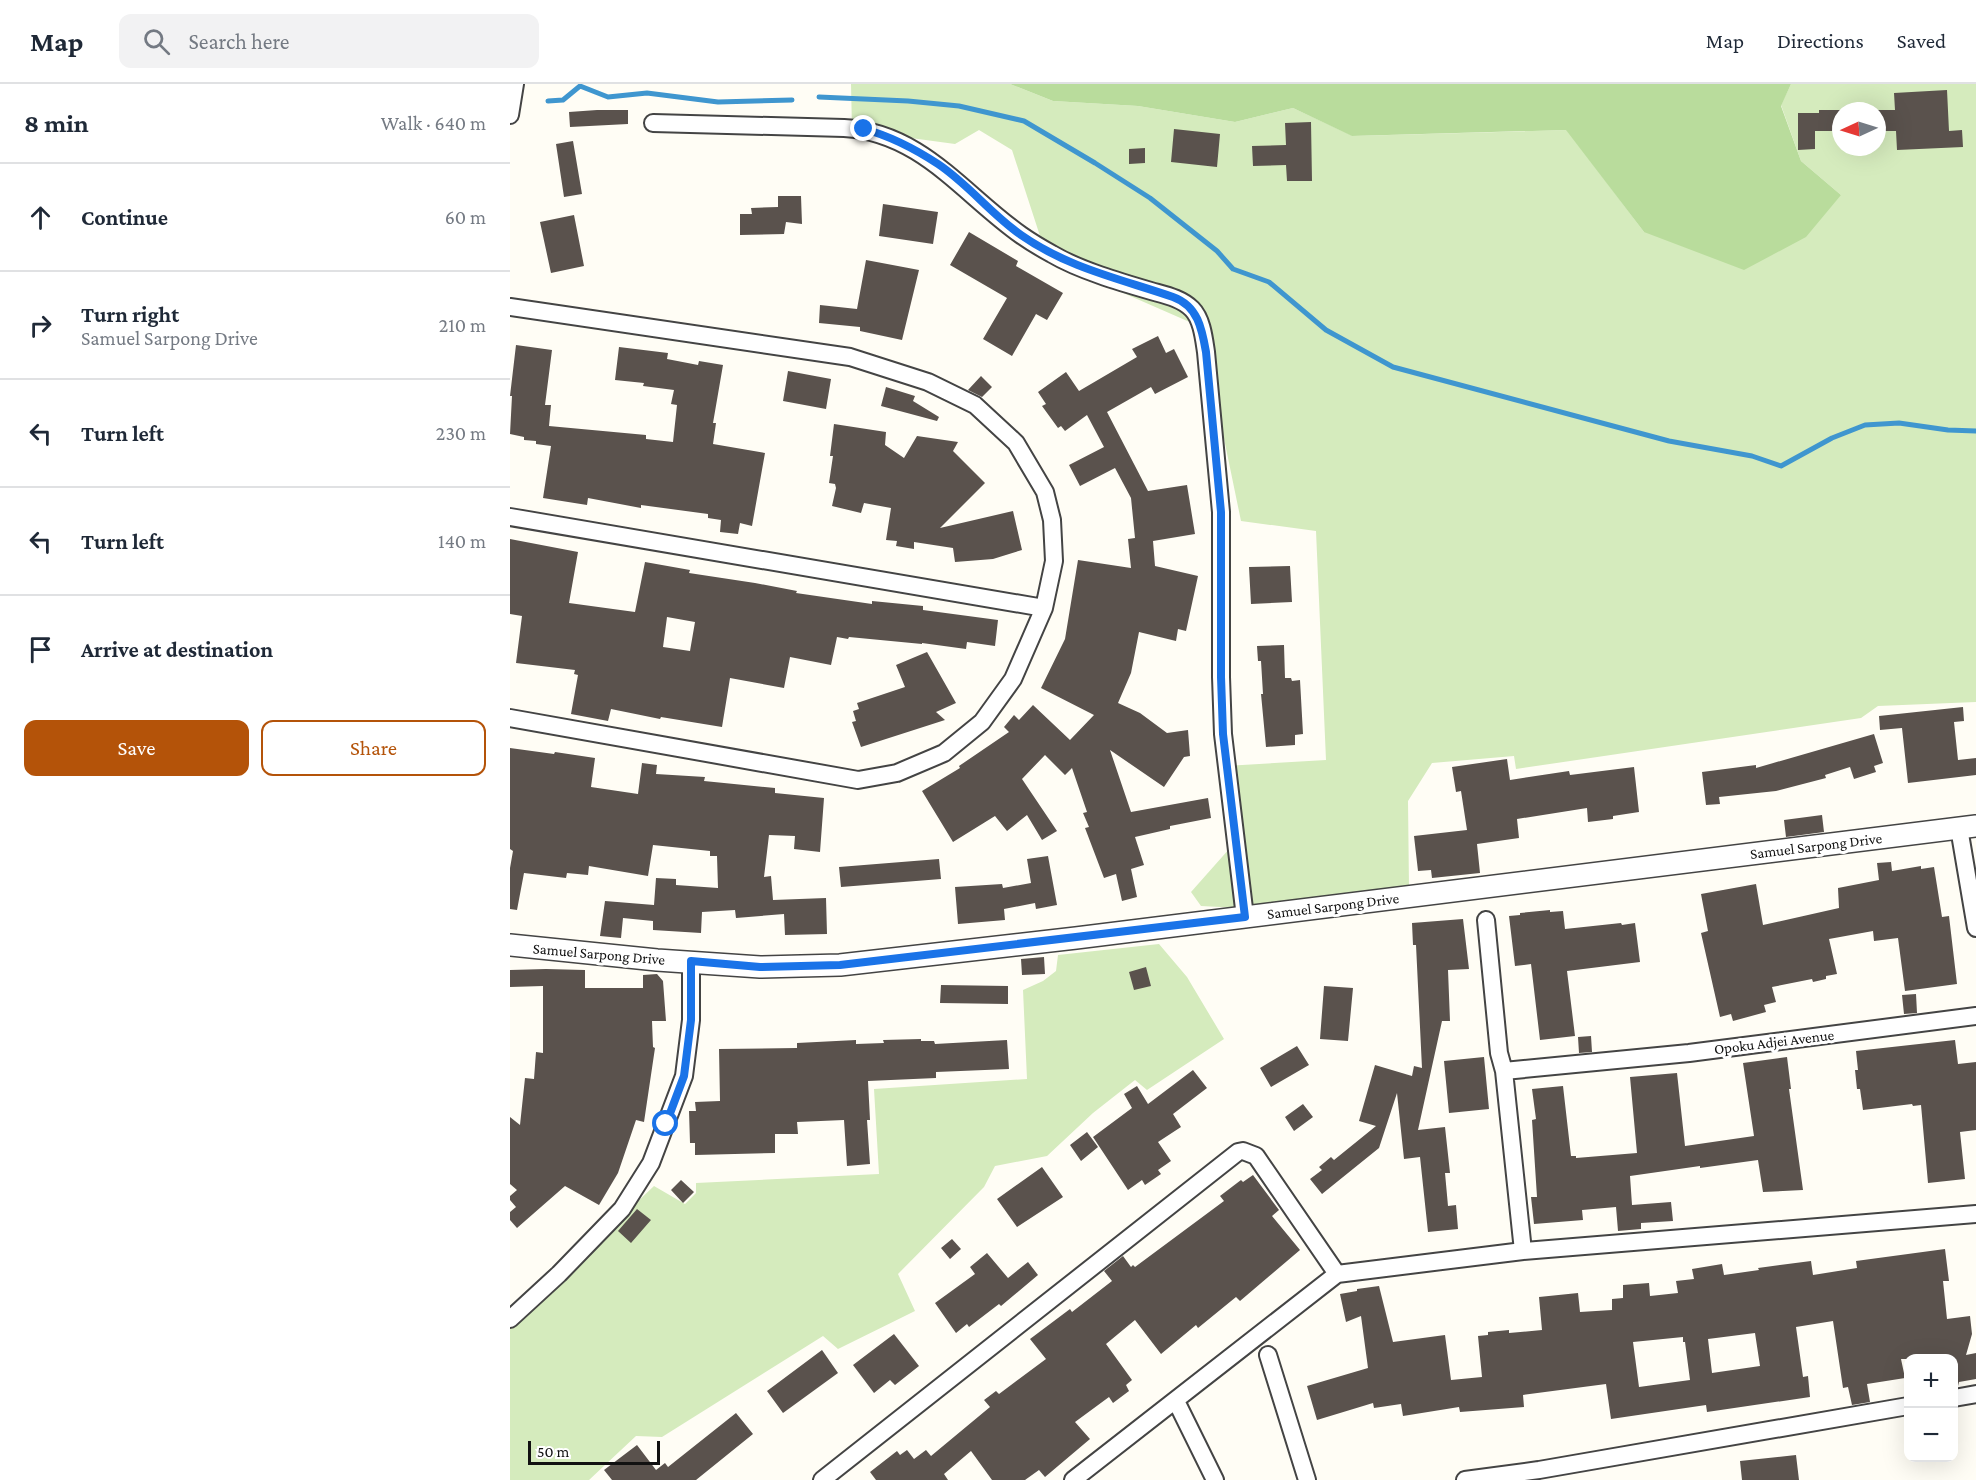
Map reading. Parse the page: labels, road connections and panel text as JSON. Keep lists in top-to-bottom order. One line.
{"streets":{"street":["Samuel Sarpong Drive","Opoku Adjei Avenue"]},"scale_bar":"50 m","north":"left","page":{"header":"Map","search":"Search here","nav":["Map","Directions","Saved"],"heading":["8 min","Walk · 640 m"],"list":[["Continue","60 m"],["Turn right","Samuel Sarpong Drive","210 m"],["Turn left","230 m"],["Turn left","140 m"],"Arrive at destination"],"buttons":["Save","Share"],"map_buttons":["+","−"],"scale":"50 m"}}
